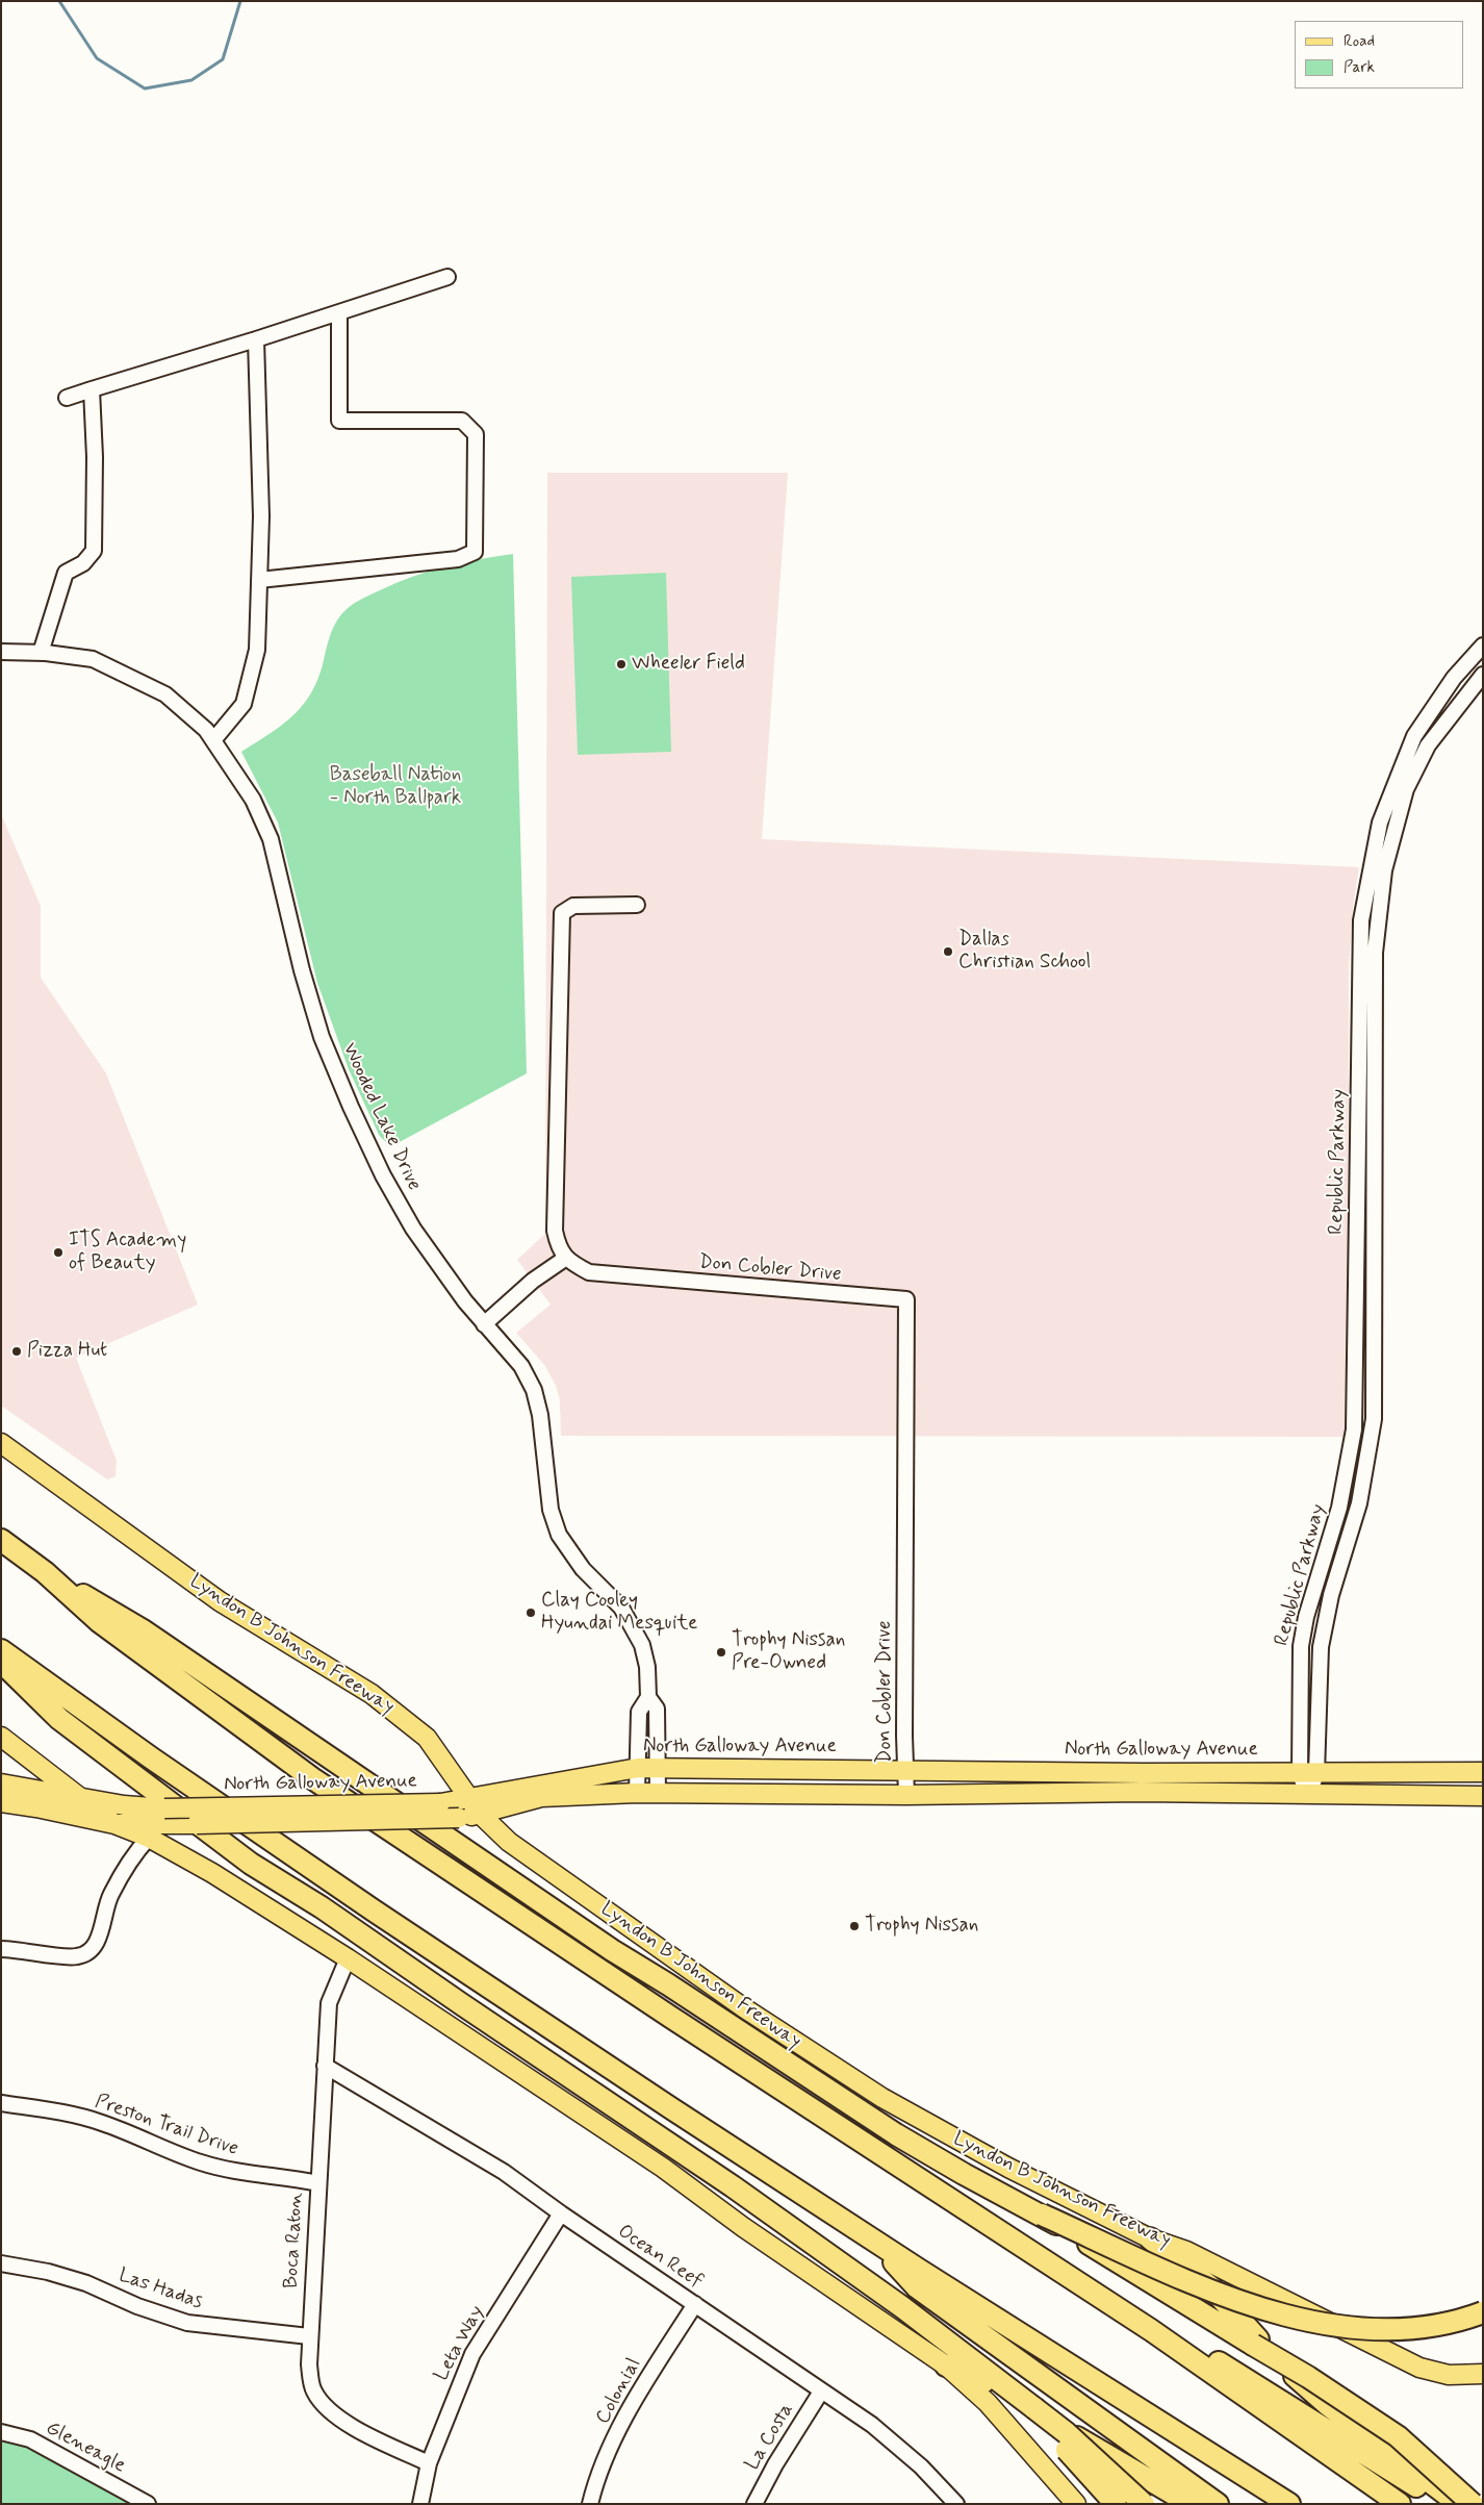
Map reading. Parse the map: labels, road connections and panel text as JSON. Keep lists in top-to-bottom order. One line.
{"streets":{"main road":["Lyndon B Johnson Freeway","North Galloway Avenue"],"street":["Wooded Lake Drive","Republic Parkway","Don Cobler Drive","Preston Trail Drive","Boca Raton","Ocean Reef","Las Hadas","Leta Way","Colonial","La Costa","Gleneagle"]},"crossings":[["Wooded Lake Drive","North Galloway Avenue"],["Republic Parkway","North Galloway Avenue"],["Don Cobler Drive","North Galloway Avenue"],["Lyndon B Johnson Freeway","North Galloway Avenue"],["Preston Trail Drive","Boca Raton"],["Boca Raton","Ocean Reef"],["Boca Raton","Las Hadas"],["Boca Raton","Leta Way"],["Ocean Reef","Leta Way"],["Ocean Reef","Colonial"],["Ocean Reef","La Costa"]],"parks":["Baseball Nation - North Ballpark"],"places":["Wheeler Field","Dallas Christian School","ITS Academy of Beauty","Pizza Hut","Clay Cooley Hyundai Mesquite","Trophy Nissan Pre-Owned","Trophy Nissan"],"legend":["Road","Park"]}
